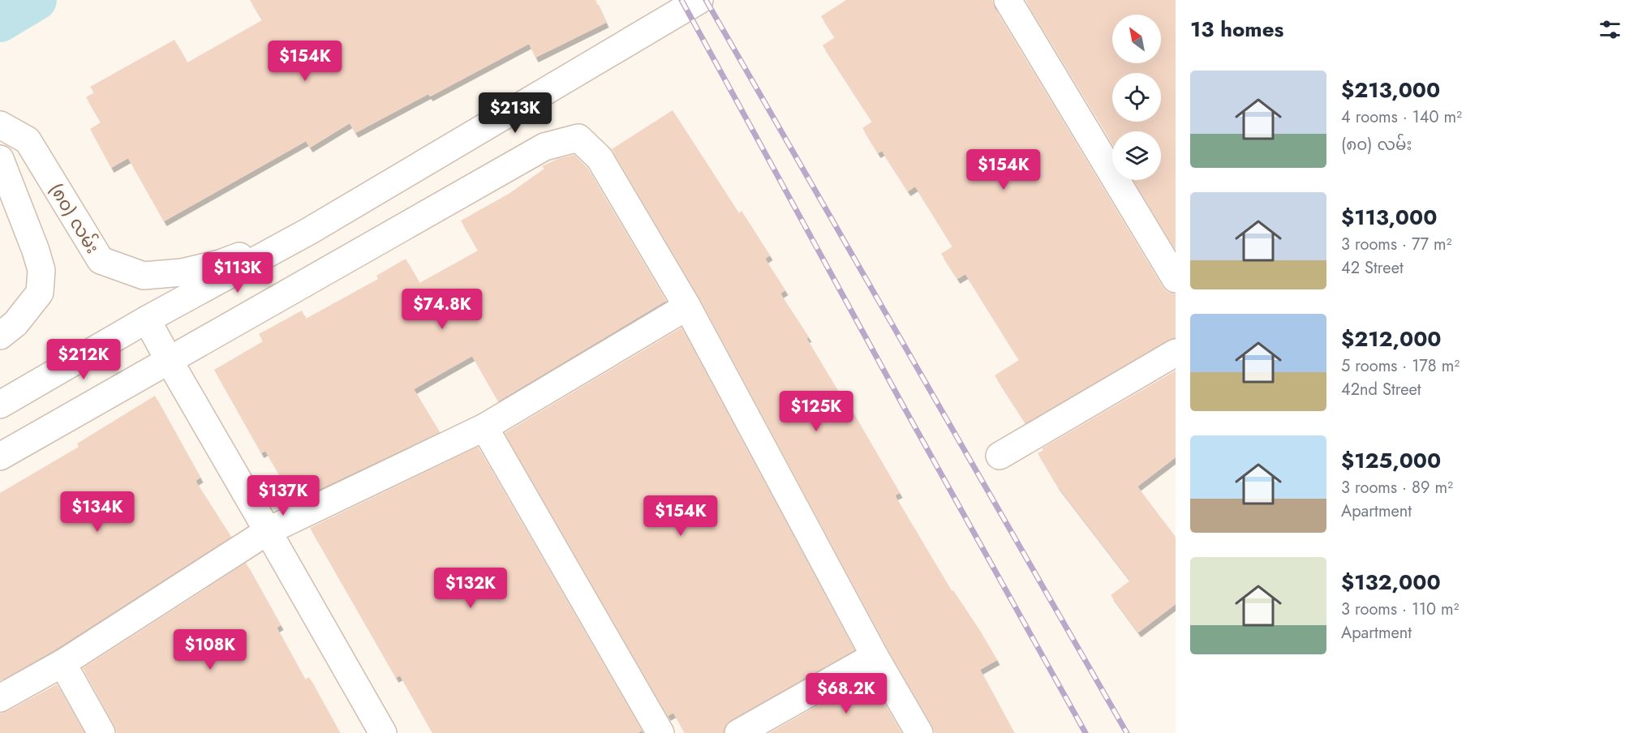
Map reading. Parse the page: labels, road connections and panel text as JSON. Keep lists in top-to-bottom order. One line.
{"streets":{"street":["(၈၀) လမ်း"]},"north":"top left","page":{"heading":"13 homes","price":["$154K","$213K","$154K","$113K","$74.8K","$212K","$125K","$137K","$134K","$154K","$132K","$108K","$68.2K"],"list":[{"name":"$213,000","note":"4 rooms · 140 m² · (၈၀) လမ်း"},{"name":"$113,000","note":"3 rooms · 77 m² · 42 Street"},{"name":"$212,000","note":"5 rooms · 178 m² · 42nd Street"},{"name":"$125,000","note":"3 rooms · 89 m² · Apartment"},{"name":"$132,000","note":"3 rooms · 110 m² · Apartment"}]}}
